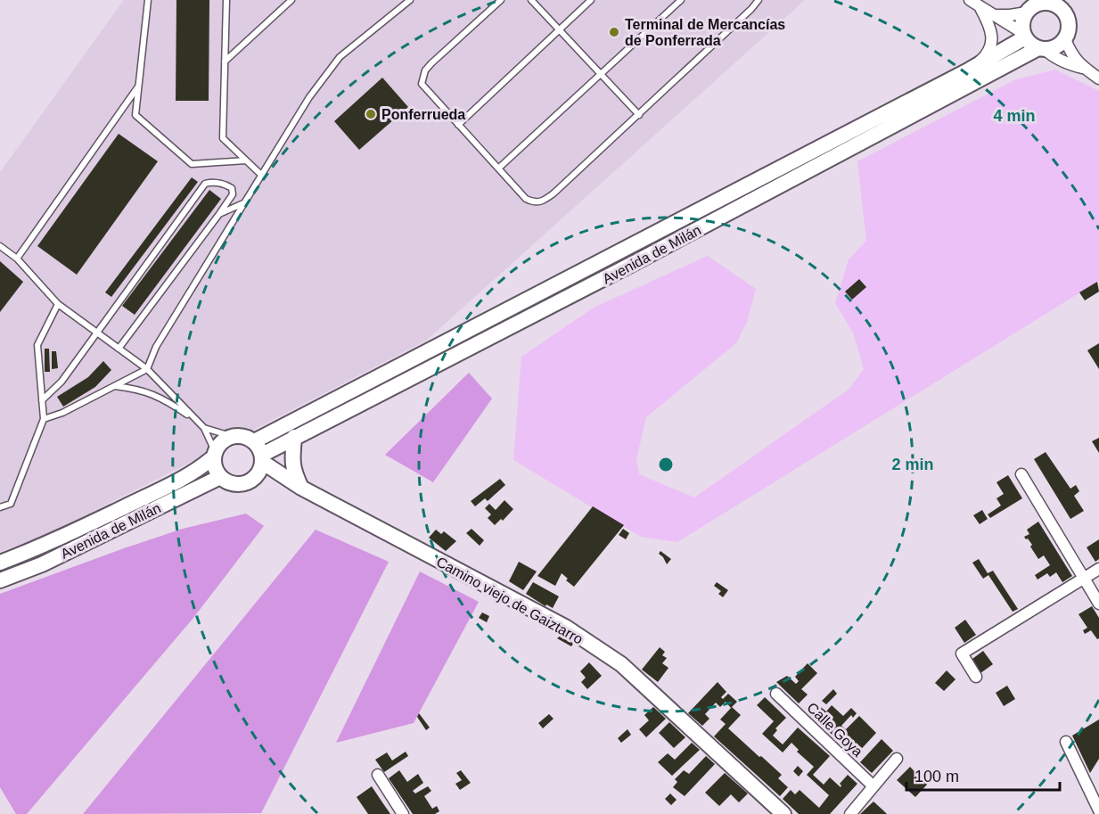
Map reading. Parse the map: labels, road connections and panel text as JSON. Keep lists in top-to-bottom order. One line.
{"streets":{"street":["Avenida de Milán","Camino viejo de Gaiztarro","Calle Goya"]},"crossings":[["Avenida de Milán","Camino viejo de Gaiztarro"]],"places":["Terminal de Mercancías de Ponferrada","Ponferrueda"],"scale_bar":"100 m","rings":["4 min","2 min"]}
